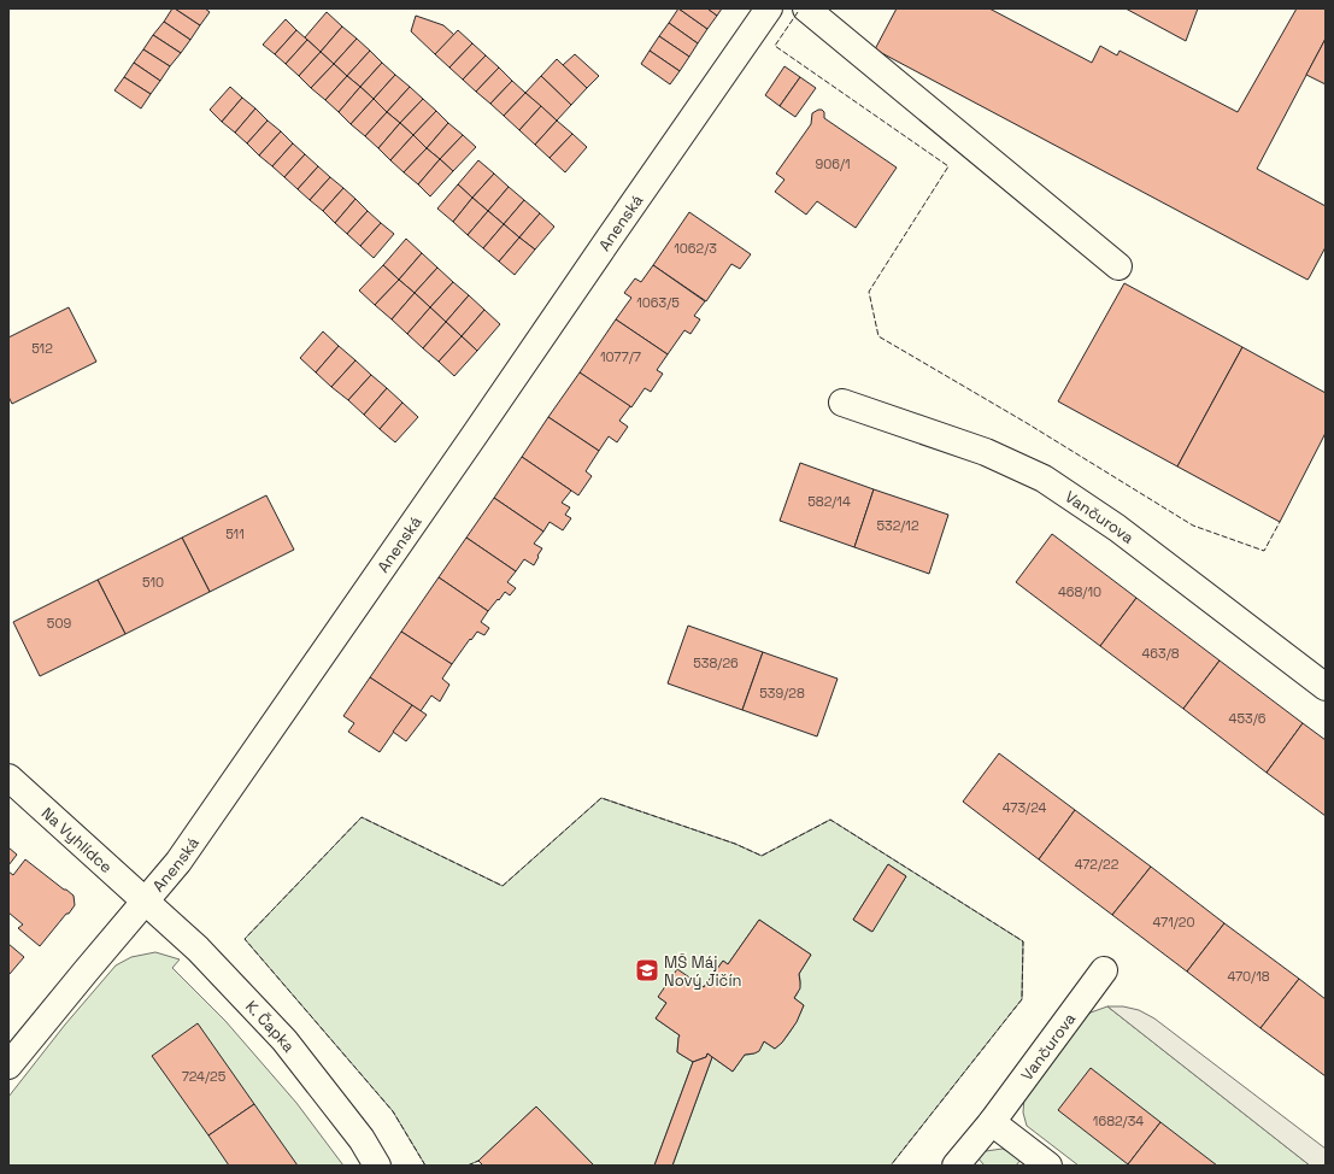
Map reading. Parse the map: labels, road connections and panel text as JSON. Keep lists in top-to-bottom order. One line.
{"streets":{"street":["Anenská","Vančurova","Na Vyhlídce","K. Čapka"]},"crossings":[["Anenská","Na Vyhlídce"],["Anenská","K. Čapka"],["Na Vyhlídce","K. Čapka"]],"places":{"school or university":["MŠ Máj Nový Jičín"]},"house_numbers":["906/1","1062/3","1063/5","512","1077/7","582/14","532/12","511","510","468/10","509","463/8","538/26","539/28","453/6","473/24","472/22","471/20","470/18","724/25","1682/34"]}
